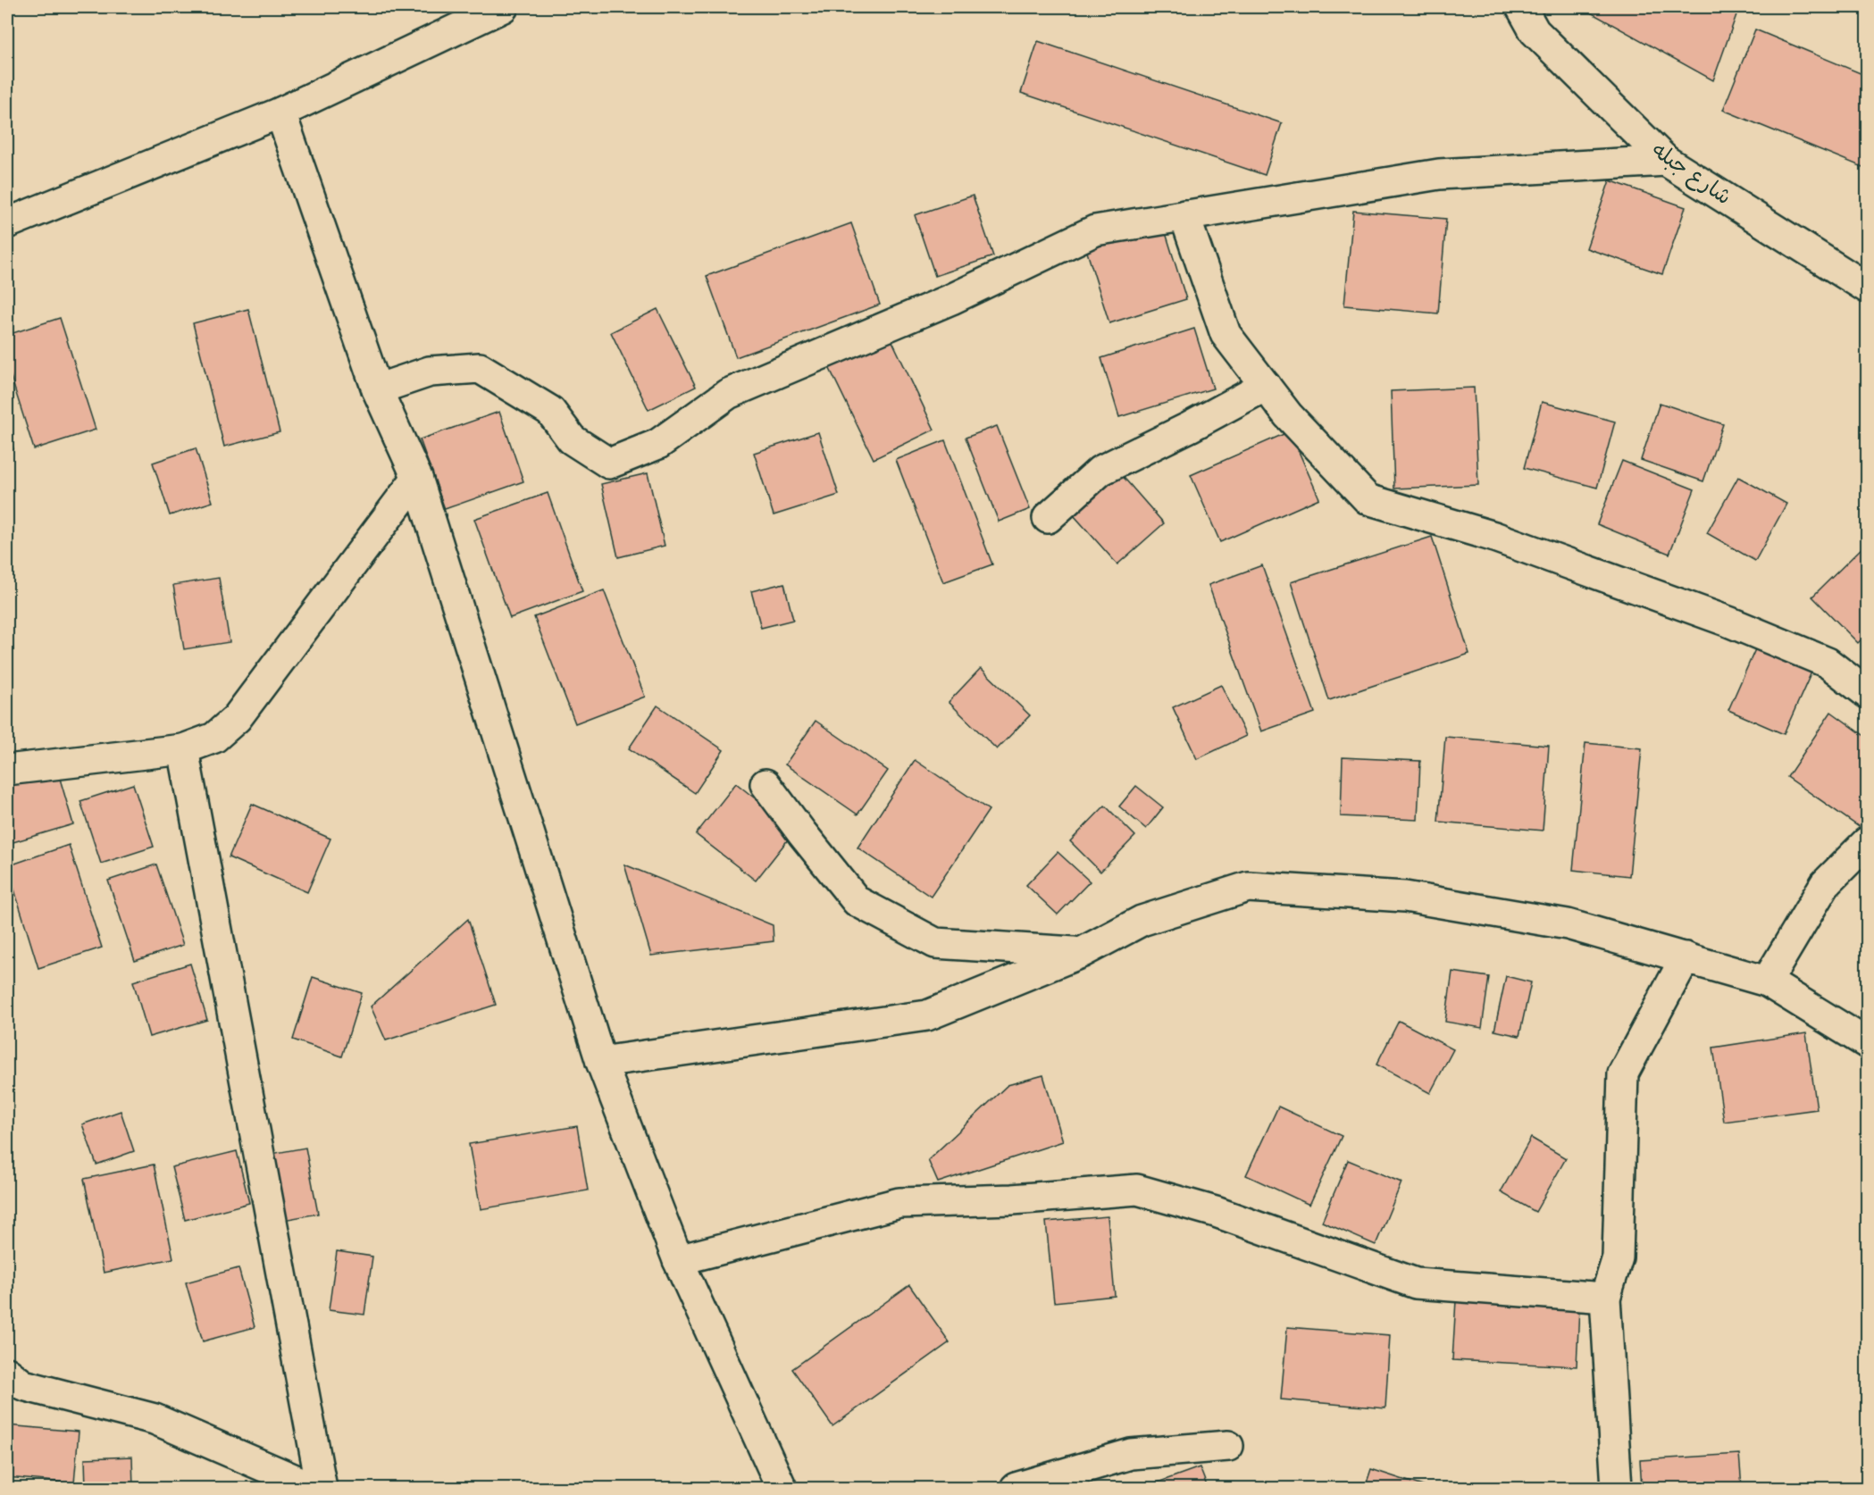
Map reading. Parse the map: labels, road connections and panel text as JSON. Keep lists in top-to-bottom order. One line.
{"streets":{"street":["شارع جبله"]}}
